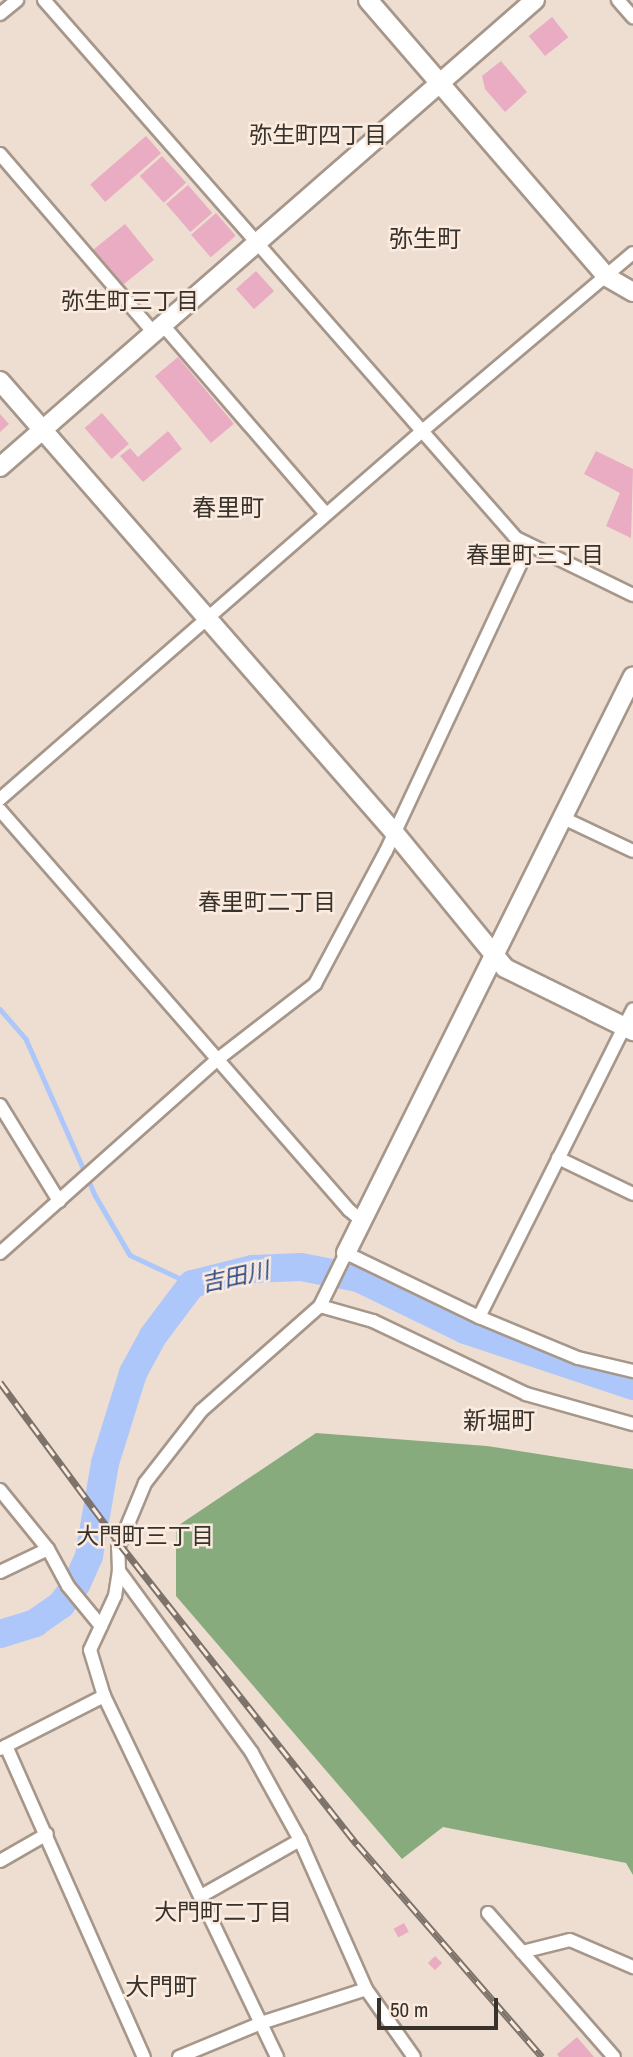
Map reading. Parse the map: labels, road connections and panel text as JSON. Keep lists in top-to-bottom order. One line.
{"districts":["弥生町四丁目","弥生町","弥生町三丁目","春里町","春里町三丁目","春里町二丁目","新堀町","大門町三丁目","大門町二丁目","大門町"],"water":["吉田川"],"scale_bar":"50 m"}
